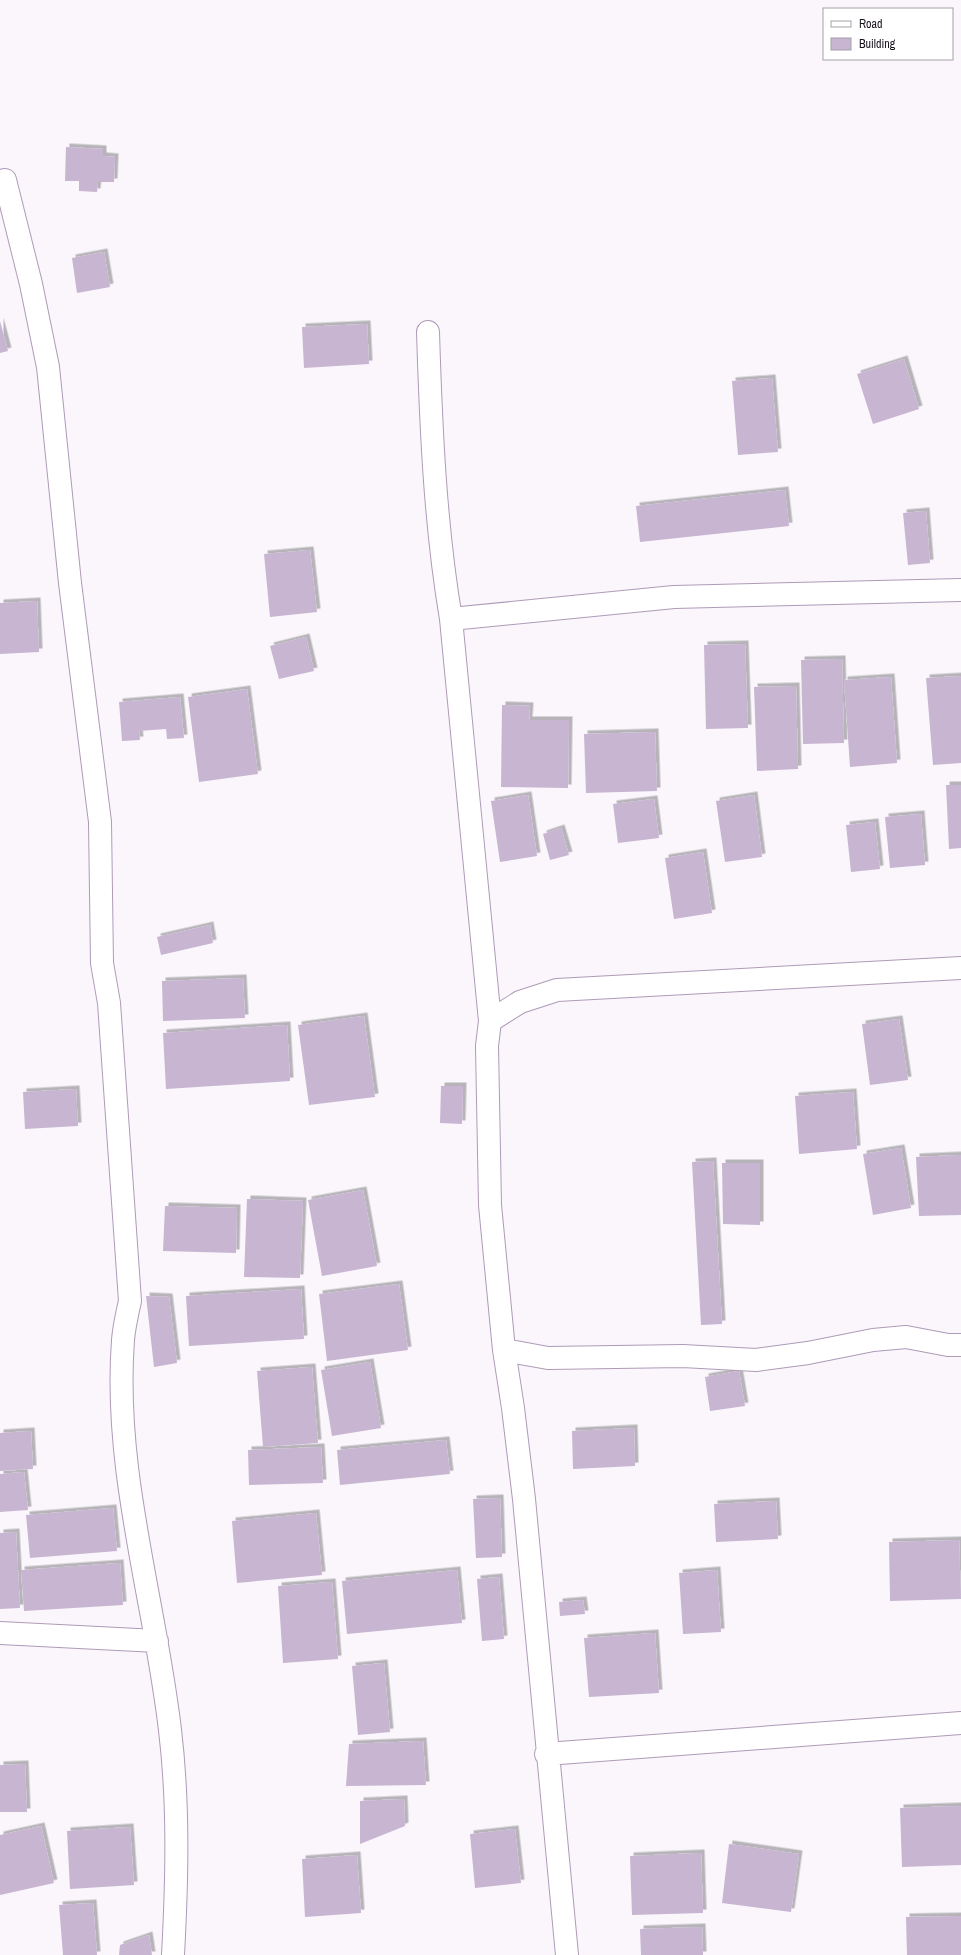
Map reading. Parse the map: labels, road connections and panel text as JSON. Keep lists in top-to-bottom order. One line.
{"legend":["Road","Building"]}
